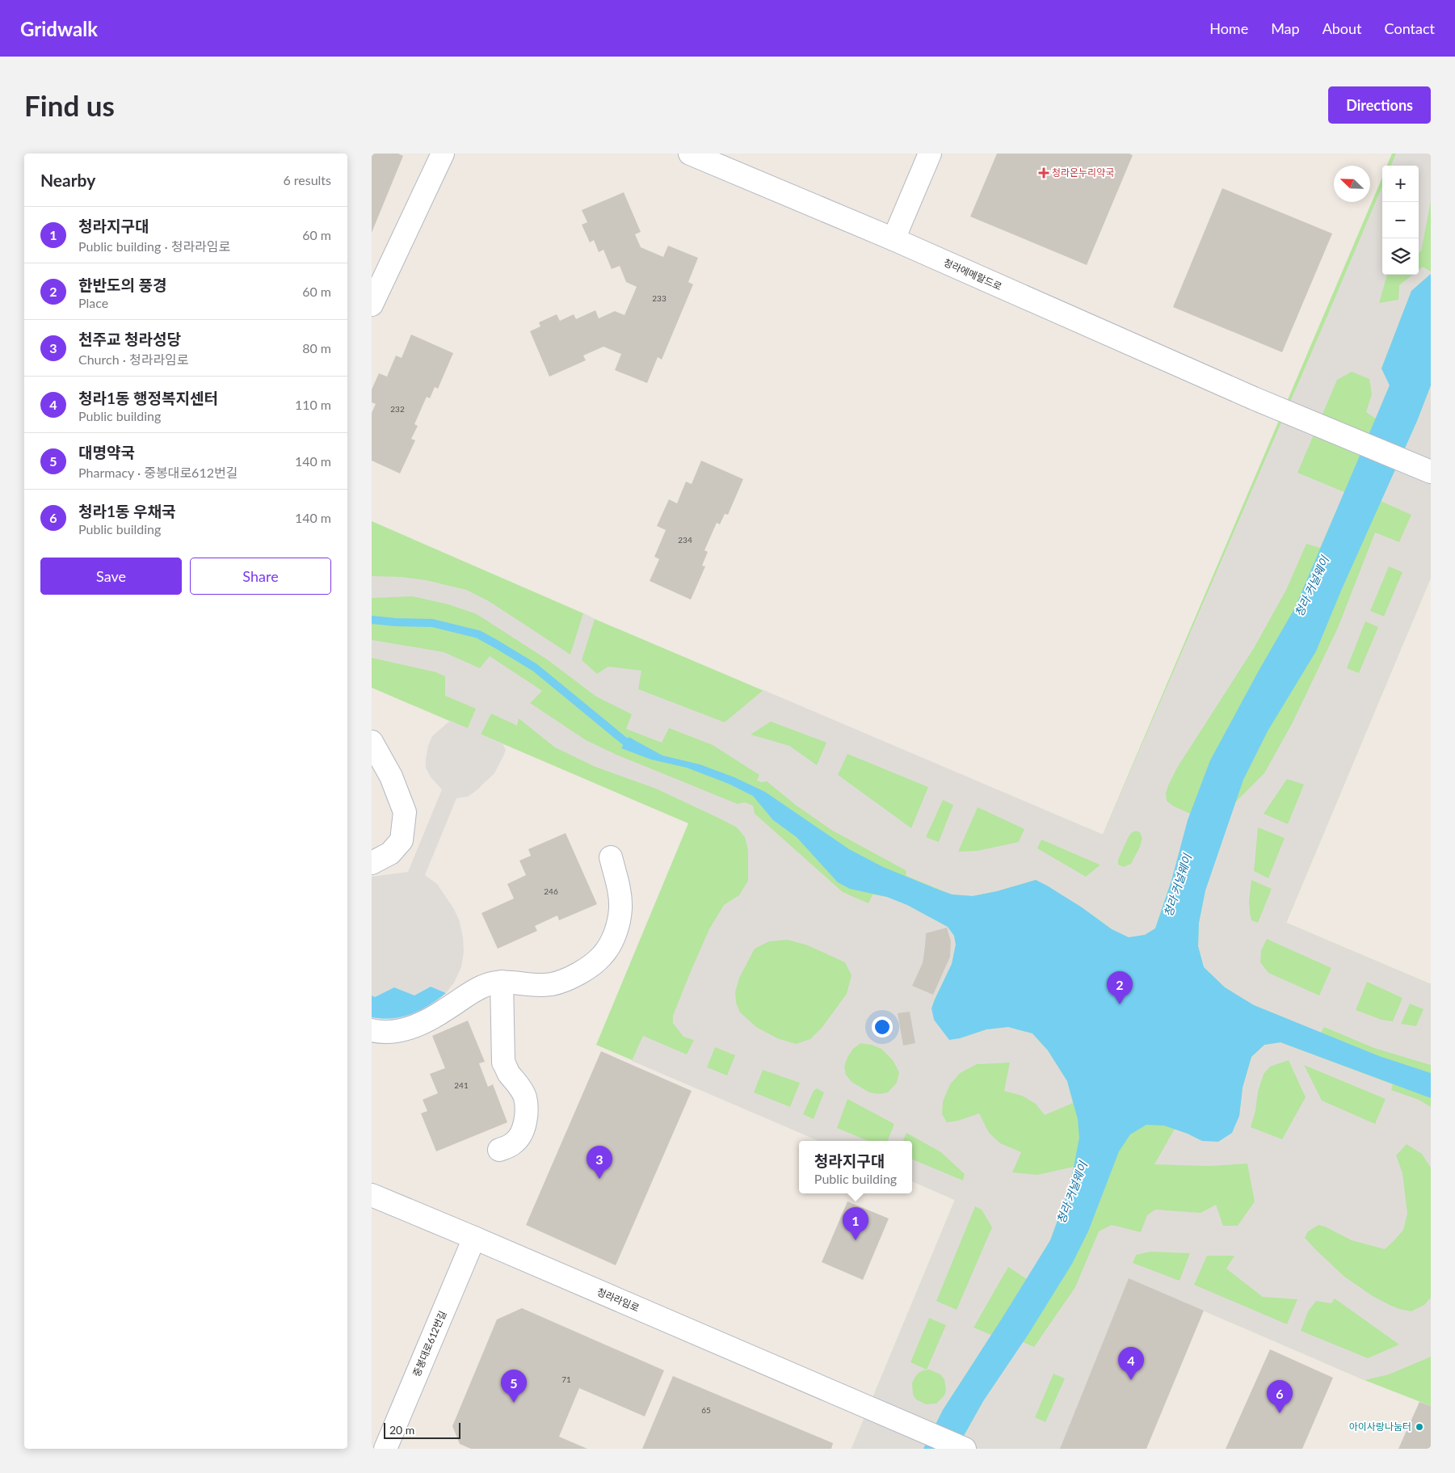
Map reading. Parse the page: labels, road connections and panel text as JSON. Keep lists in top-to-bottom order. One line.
{"streets":{"street":["청라에메랄드로","청라라임로","중봉대로612번길"]},"crossings":[["청라라임로","중봉대로612번길"]],"water":["청라 커널웨이"],"places":{"health":["청라온누리약국"],"other":["아이사랑나눔터"]},"house_numbers":["233","232","234","246","241","71","65"],"scale_bar":"20 m","north":"top left","page":{"header":"Gridwalk","nav":["Home","Map","About","Contact"],"buttons":["Directions",["Save","Share"]],"title":"Find us","heading":["Nearby","6 results"],"map_buttons":["+","−"],"list":[{"mark":"1","name":"청라지구대","note":"Public building · 청라라임로","value":"60 m"},{"mark":"2","name":"한반도의 풍경","note":"Place","value":"60 m"},{"mark":"3","name":"천주교 청라성당","note":"Church · 청라라임로","value":"80 m"},{"mark":"4","name":"청라1동 행정복지센터","note":"Public building","value":"110 m"},{"mark":"5","name":"대명약국","note":"Pharmacy · 중봉대로612번길","value":"140 m"},{"mark":"6","name":"청라1동 우채국","note":"Public building","value":"140 m"}],"pins":["2","3","1","4","5","6"],"popup":["청라지구대","Public building"],"scale":"20 m"}}
